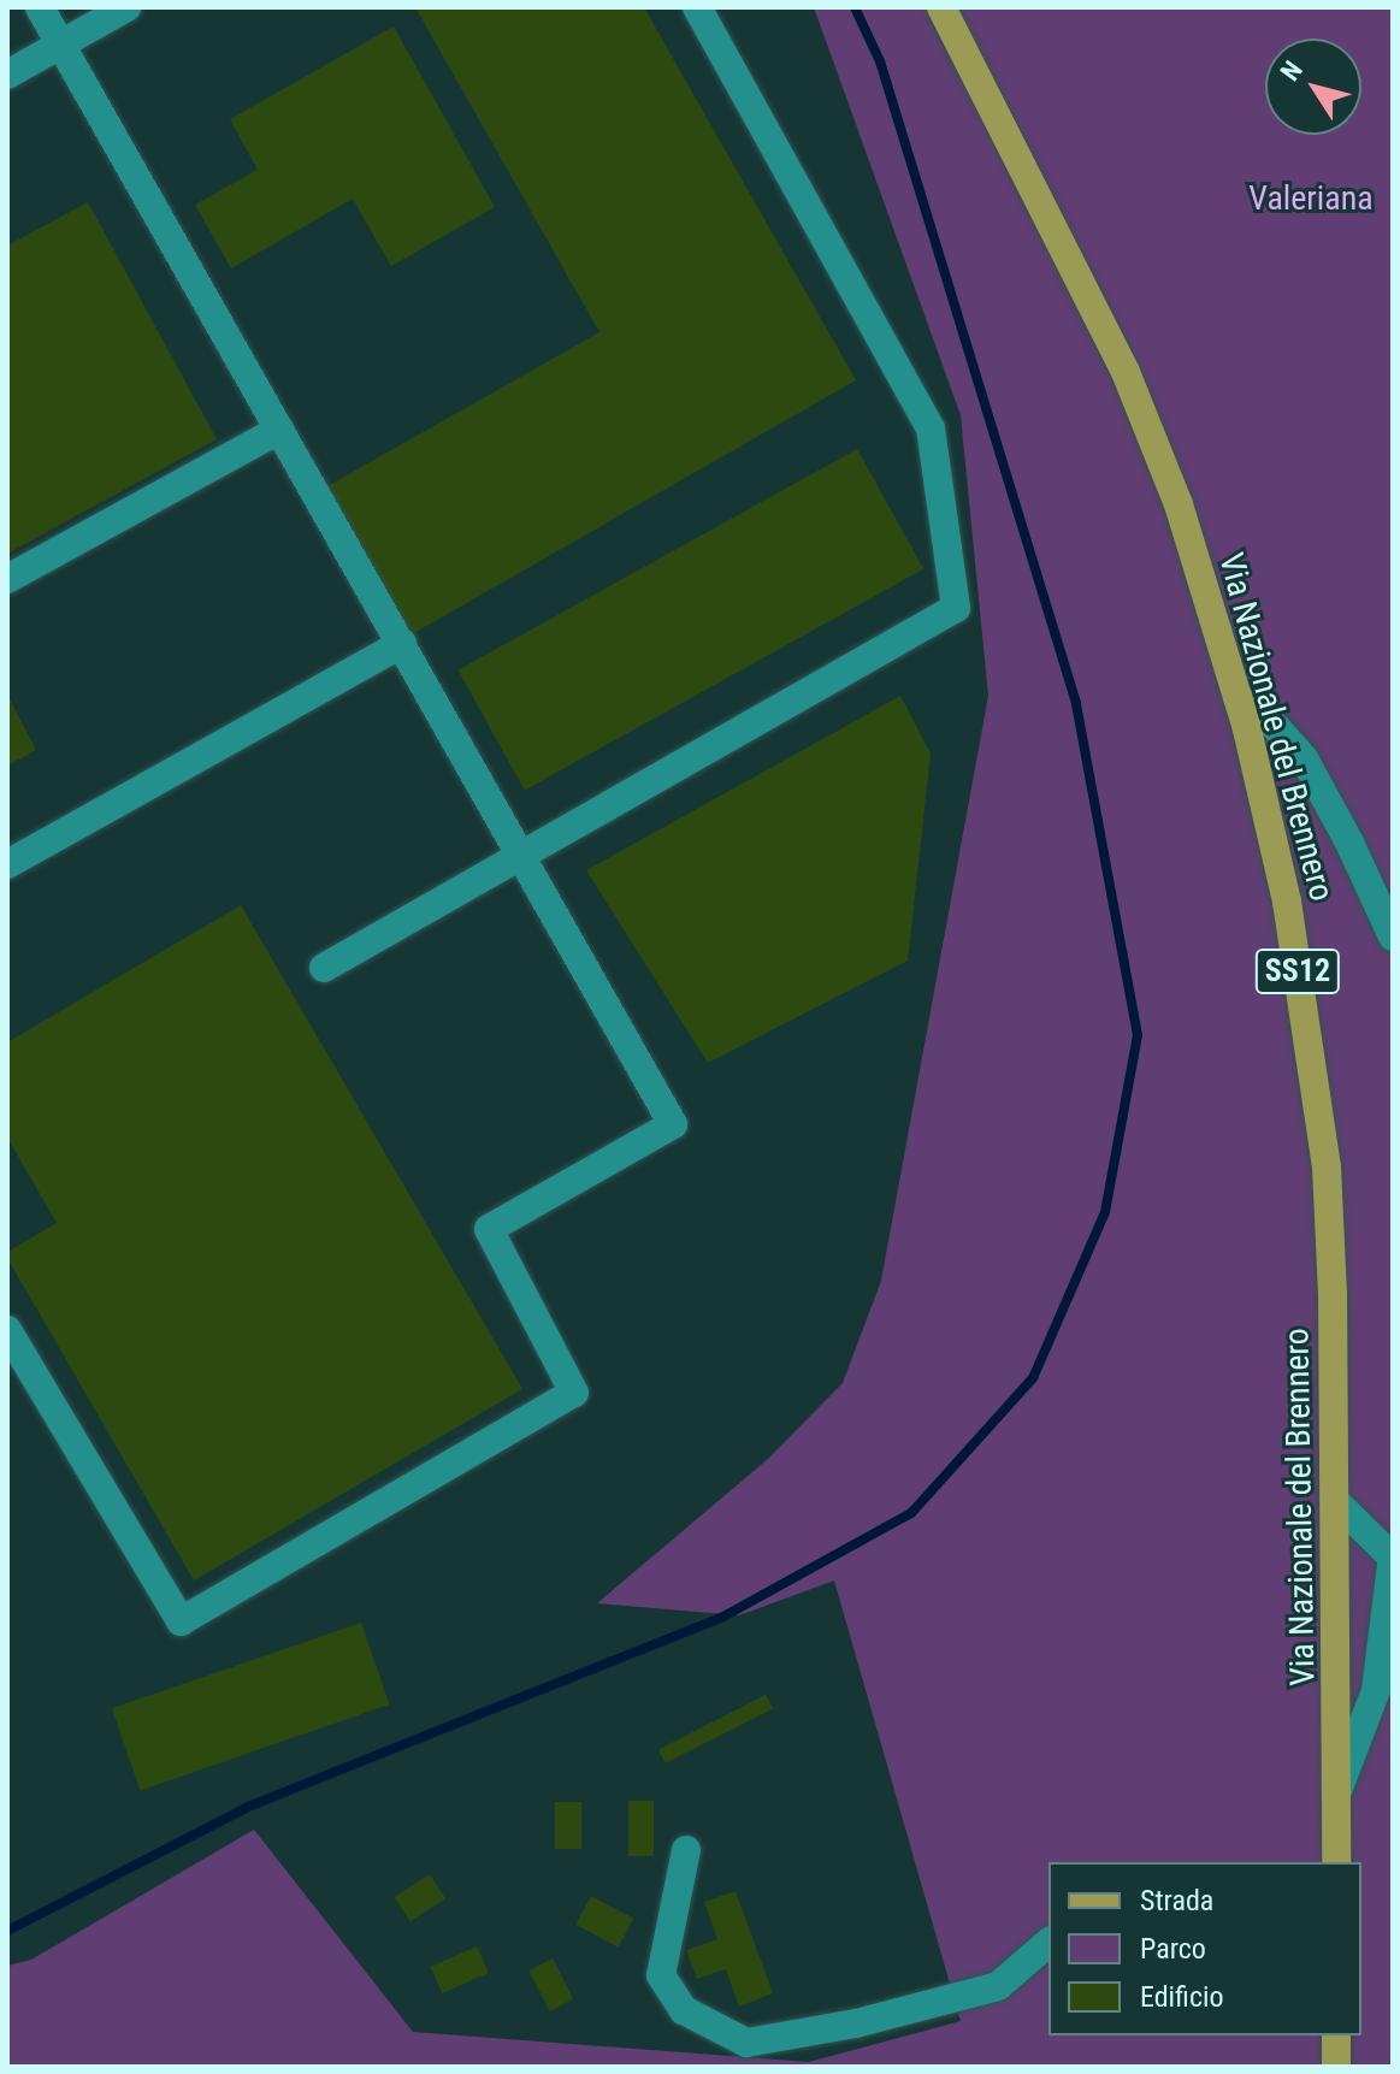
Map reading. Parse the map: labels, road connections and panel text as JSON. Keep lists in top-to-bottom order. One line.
{"streets":{"main road":["Via Nazionale del Brennero","SS12"]},"parks":["Valeriana"],"legend":["Strada","Parco","Edificio"],"north":"top left"}
